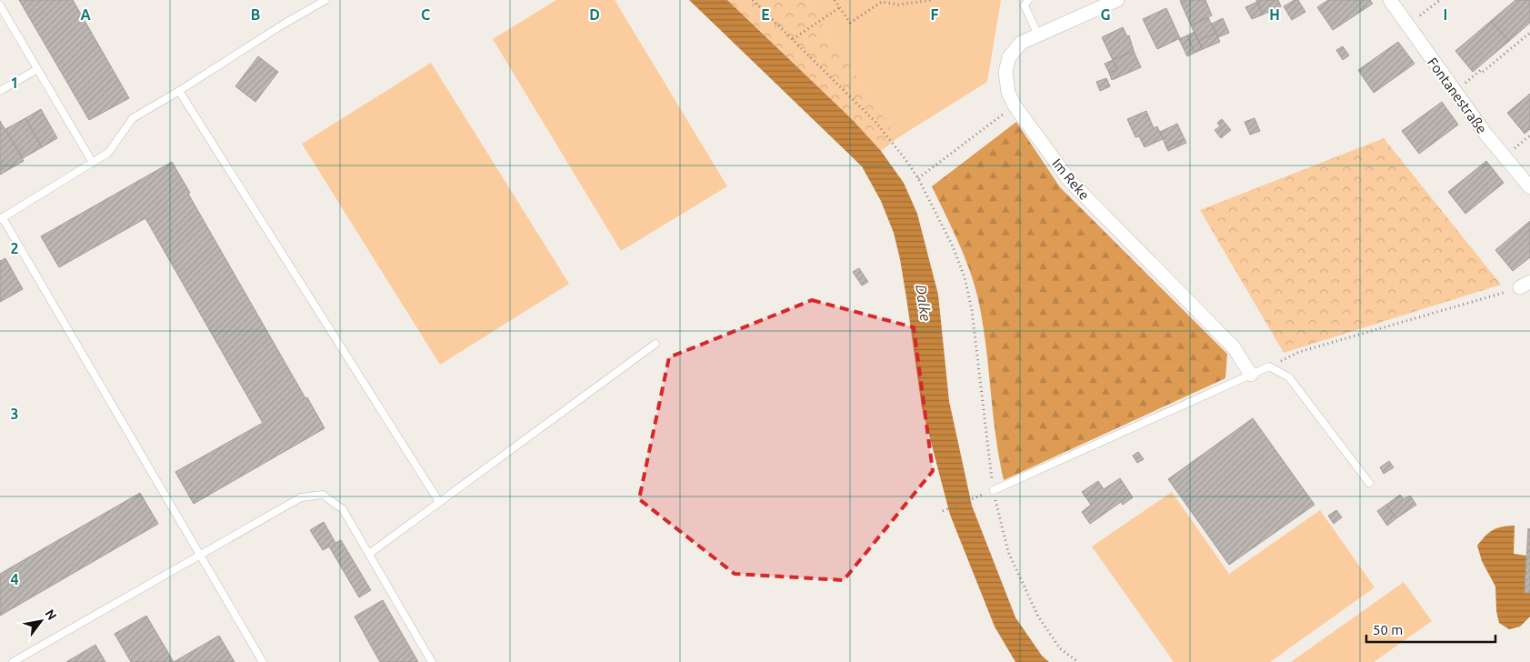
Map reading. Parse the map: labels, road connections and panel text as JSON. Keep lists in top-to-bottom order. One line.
{"streets":{"street":["Fontanestraße","Im Reke"]},"water":["Dalke"],"scale_bar":"50 m","north":"top right","grid":{"columns":["A","B","C","D","E","F","G","H","I"],"rows":["1","2","3","4"]}}
